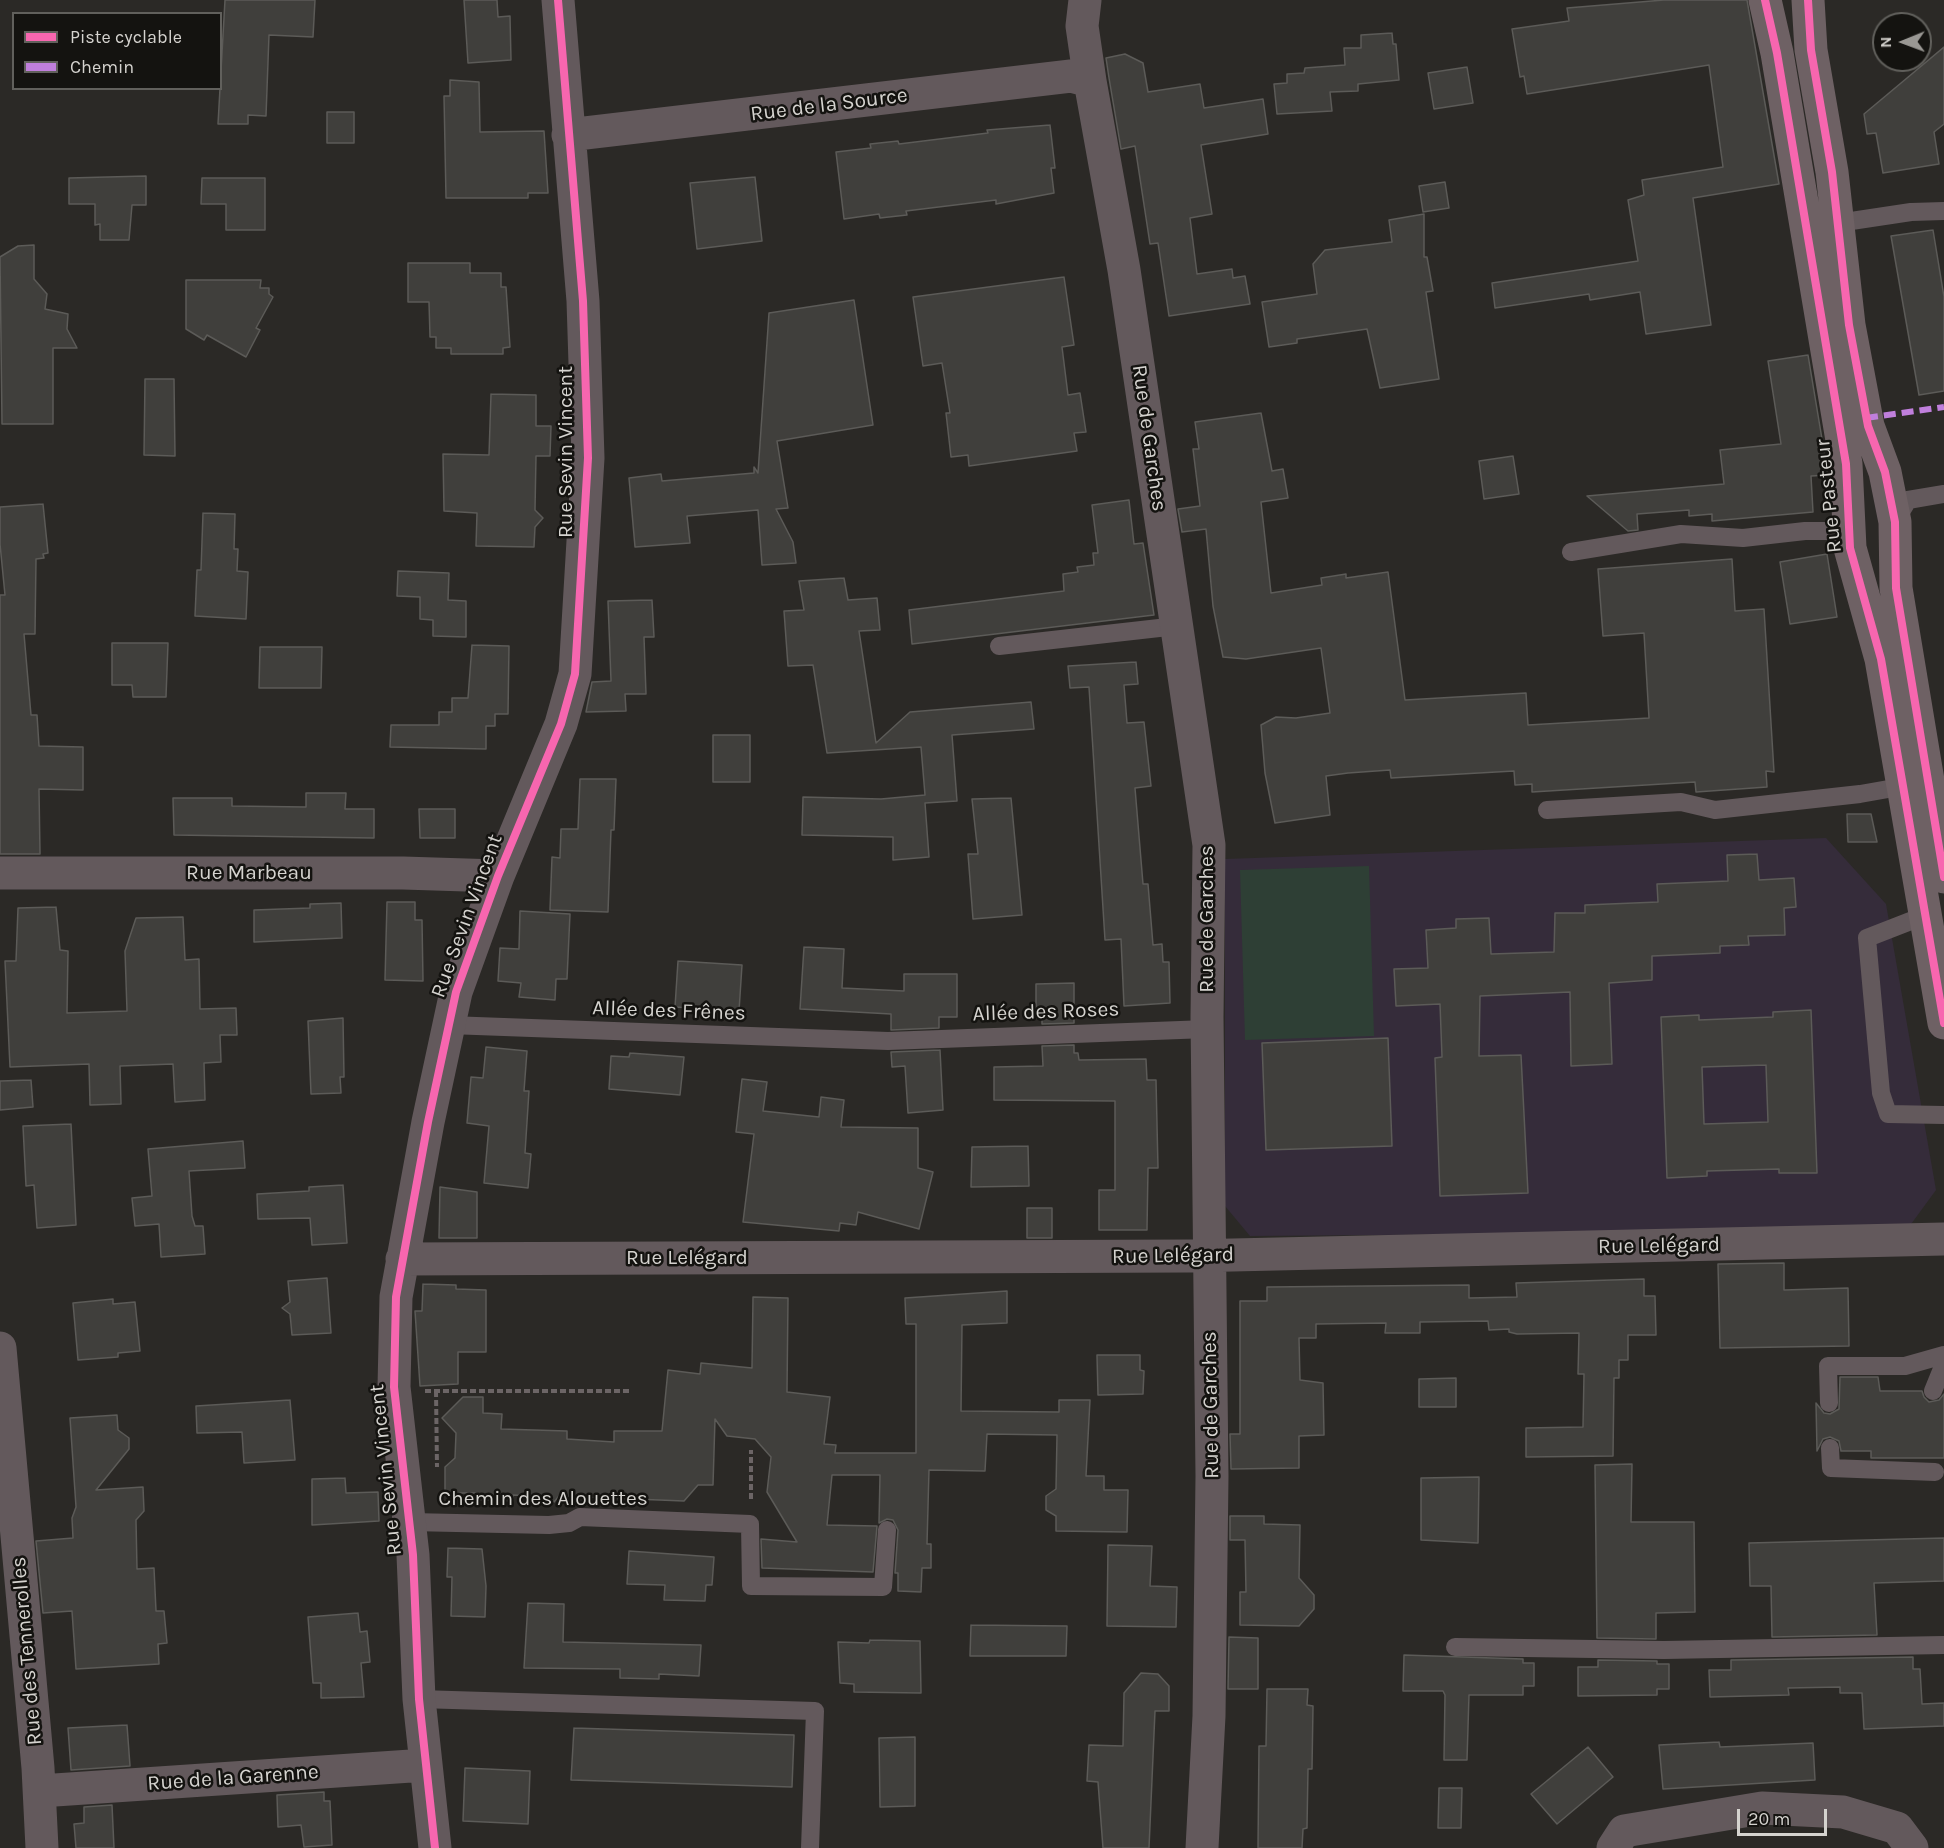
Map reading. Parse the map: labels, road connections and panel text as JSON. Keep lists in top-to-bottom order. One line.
{"streets":{"main road":["Rue Pasteur"],"street":["Rue de la Source","Rue de Garches","Rue Sevin Vincent","Rue Marbeau","Rue Lelégard","Rue des Tennerolles","Rue de la Garenne"],"lane":["Allée des Frênes","Allée des Roses","Chemin des Alouettes"]},"crossings":[["Rue de la Source","Rue de Garches"],["Rue de la Source","Rue Sevin Vincent"],["Rue de Garches","Allée des Roses"],["Rue de Garches","Rue Lelégard"],["Rue Sevin Vincent","Rue Marbeau"],["Rue Sevin Vincent","Allée des Frênes"],["Rue Sevin Vincent","Rue Lelégard"],["Rue Sevin Vincent","Chemin des Alouettes"],["Rue Sevin Vincent","Rue de la Garenne"],["Allée des Frênes","Allée des Roses"],["Rue des Tennerolles","Rue de la Garenne"]],"legend":["Piste cyclable","Chemin"],"scale_bar":"20 m","north":"left"}
